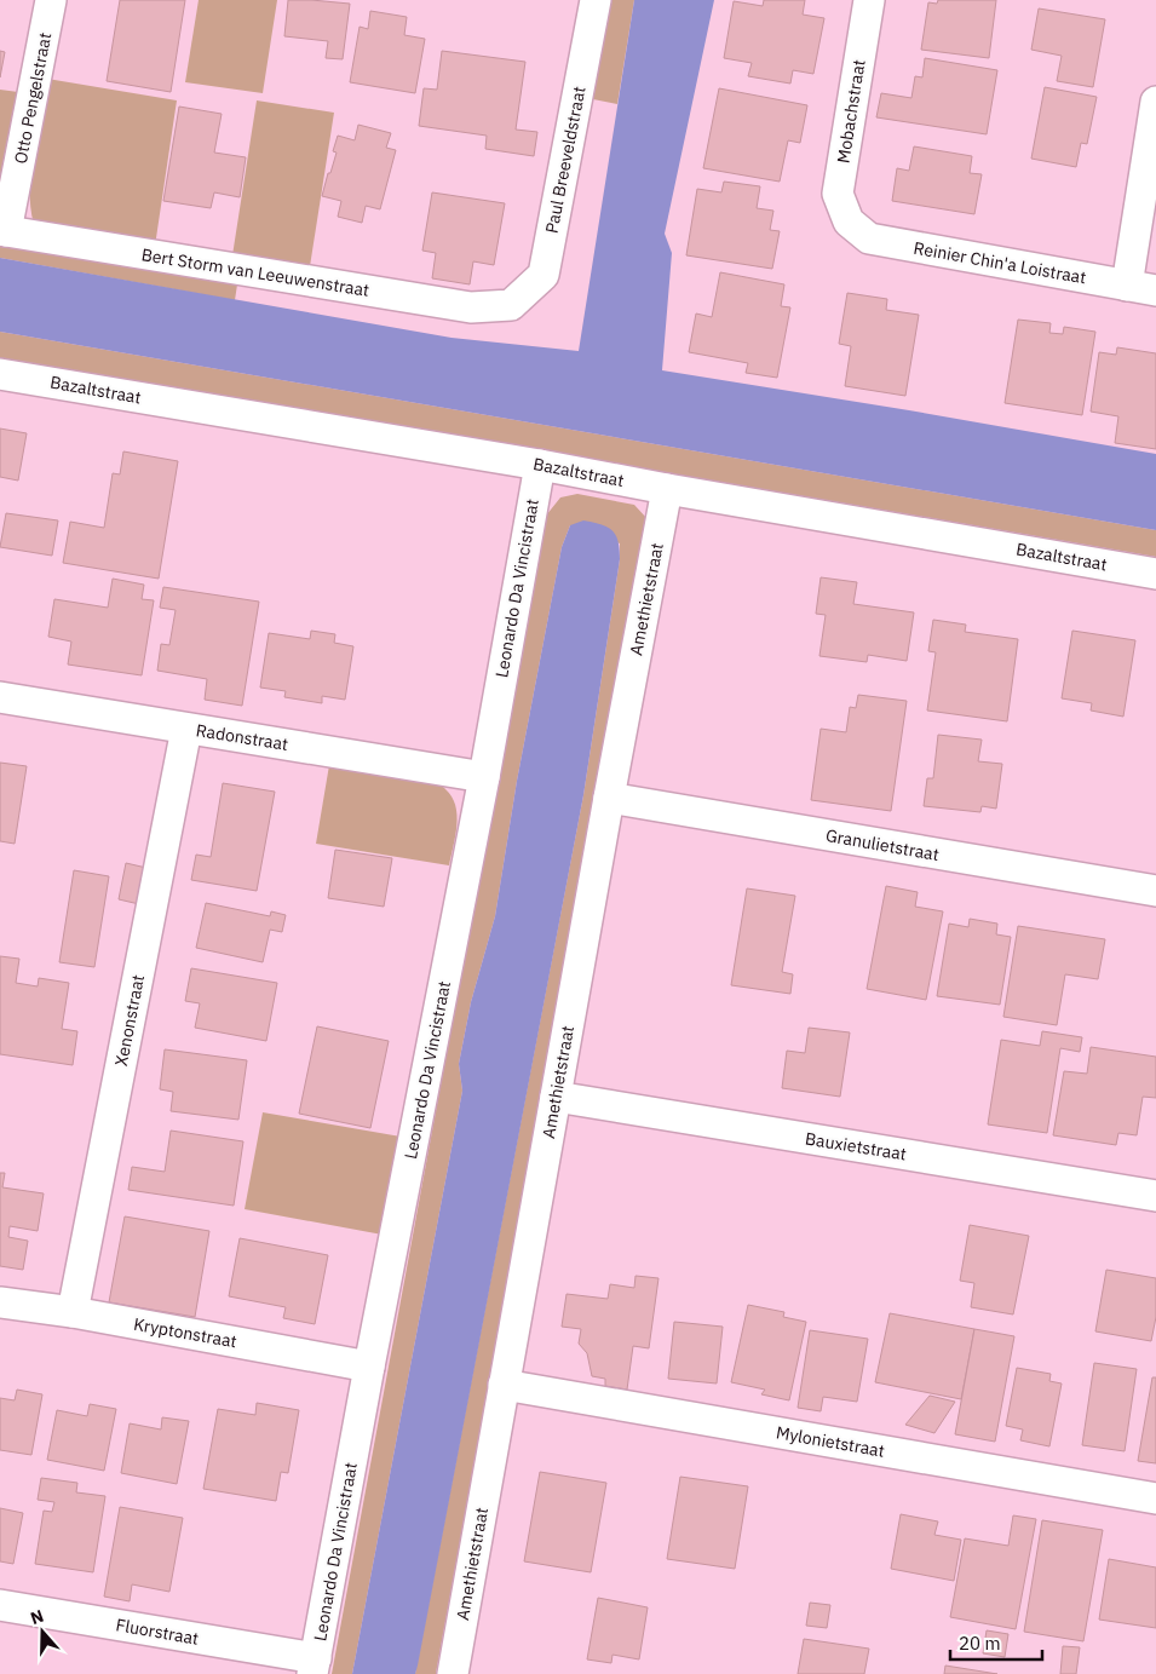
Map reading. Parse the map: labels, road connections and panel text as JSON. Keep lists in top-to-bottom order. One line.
{"streets":{"street":["Otto Pengelstraat","Mobachstraat","Paul Breeveldstraat","Reinier Chin'a Loistraat","Bert Storm van Leeuwenstraat","Bazaltstraat","Leonardo Da Vincistraat","Amethietstraat","Radonstraat","Granulietstraat","Xenonstraat","Bauxietstraat","Kryptonstraat","Mylonietstraat","Fluorstraat"]},"crossings":[["Otto Pengelstraat","Bert Storm van Leeuwenstraat"],["Mobachstraat","Reinier Chin'a Loistraat"],["Paul Breeveldstraat","Bert Storm van Leeuwenstraat"],["Bazaltstraat","Leonardo Da Vincistraat"],["Bazaltstraat","Amethietstraat"],["Leonardo Da Vincistraat","Radonstraat"],["Leonardo Da Vincistraat","Kryptonstraat"],["Leonardo Da Vincistraat","Fluorstraat"],["Amethietstraat","Granulietstraat"],["Amethietstraat","Bauxietstraat"],["Amethietstraat","Mylonietstraat"],["Radonstraat","Xenonstraat"],["Xenonstraat","Kryptonstraat"]],"scale_bar":"20 m","north":"top"}
